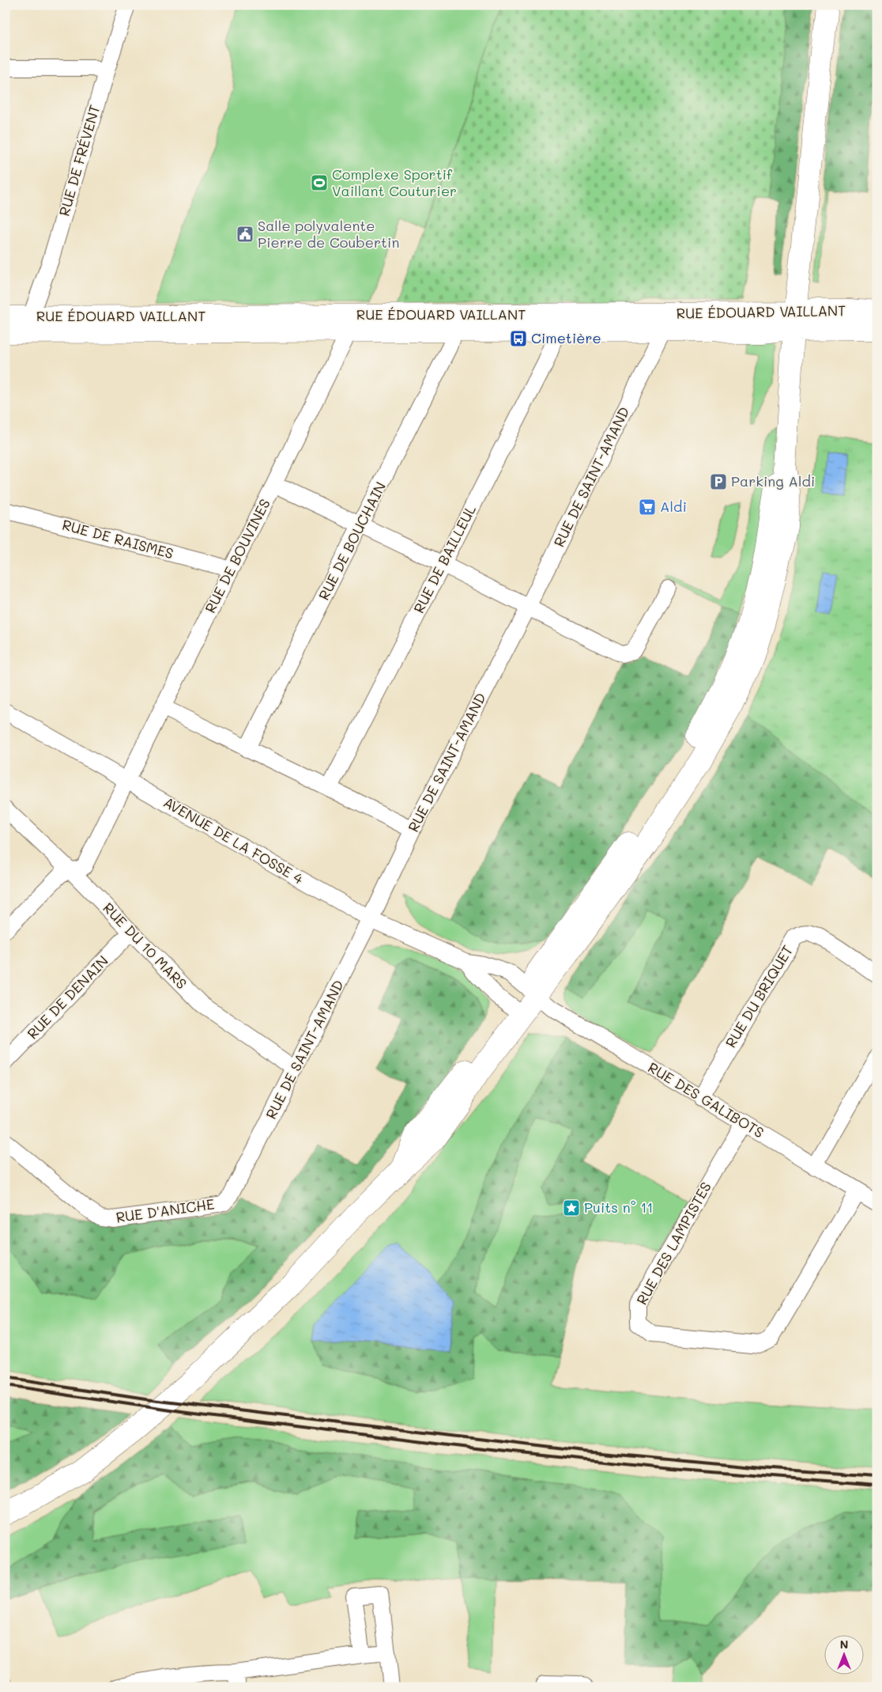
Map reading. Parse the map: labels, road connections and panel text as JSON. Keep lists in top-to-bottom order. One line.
{"streets":{"main road":["RUE ÉDOUARD VAILLANT"],"street":["RUE DE FRÉVENT","RUE DE SAINT-AMAND","RUE DE RAISMES","RUE DE BOUCHAIN","RUE DE BOUVINES","RUE DE BAILLEUL","AVENUE DE LA FOSSE 4","RUE DU 10 MARS","RUE DU BRIQUET","RUE DE DENAIN","RUE DES GALIBOTS","RUE D'ANICHE","RUE DES LAMPISTES"]},"crossings":[["RUE DE FRÉVENT","RUE ÉDOUARD VAILLANT"],["RUE ÉDOUARD VAILLANT","RUE DE SAINT-AMAND"],["RUE ÉDOUARD VAILLANT","RUE DE BOUCHAIN"],["RUE ÉDOUARD VAILLANT","RUE DE BOUVINES"],["RUE ÉDOUARD VAILLANT","RUE DE BAILLEUL"],["RUE DE SAINT-AMAND","AVENUE DE LA FOSSE 4"],["RUE DE SAINT-AMAND","RUE DU 10 MARS"],["RUE DE SAINT-AMAND","RUE D'ANICHE"],["RUE DE RAISMES","RUE DE BOUVINES"],["RUE DE BOUVINES","AVENUE DE LA FOSSE 4"],["RUE DE BOUVINES","RUE DU 10 MARS"],["AVENUE DE LA FOSSE 4","RUE DES GALIBOTS"],["RUE DU 10 MARS","RUE DE DENAIN"],["RUE DU BRIQUET","RUE DES GALIBOTS"],["RUE DES GALIBOTS","RUE DES LAMPISTES"]],"places":{"sports":["Complexe Sportif Vaillant Couturier"],"public building":["Salle polyvalente Pierre de Coubertin"],"bus stop":["Cimetière"],"parking":["Parking Aldi"],"supermarket":["Aldi"],"place":["Puits n° 11"]},"north":"top"}
